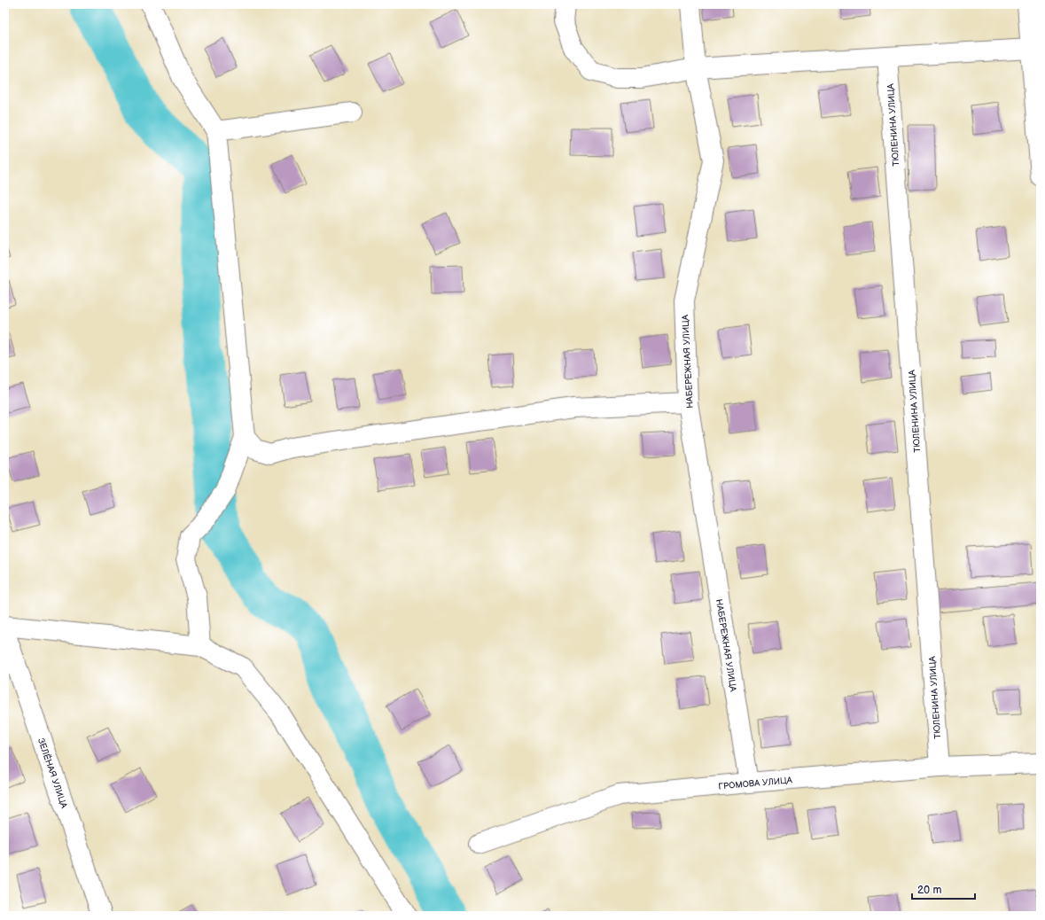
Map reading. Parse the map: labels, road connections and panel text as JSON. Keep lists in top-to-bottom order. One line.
{"streets":{"street":["ТЮЛЕНИНА УЛИЦА","НАБЕРЕЖНАЯ УЛИЦА","ЗЕЛЁНАЯ УЛИЦА","ГРОМОВА УЛИЦА"]},"crossings":[["ТЮЛЕНИНА УЛИЦА","ГРОМОВА УЛИЦА"],["НАБЕРЕЖНАЯ УЛИЦА","ГРОМОВА УЛИЦА"]],"scale_bar":"20 m"}
